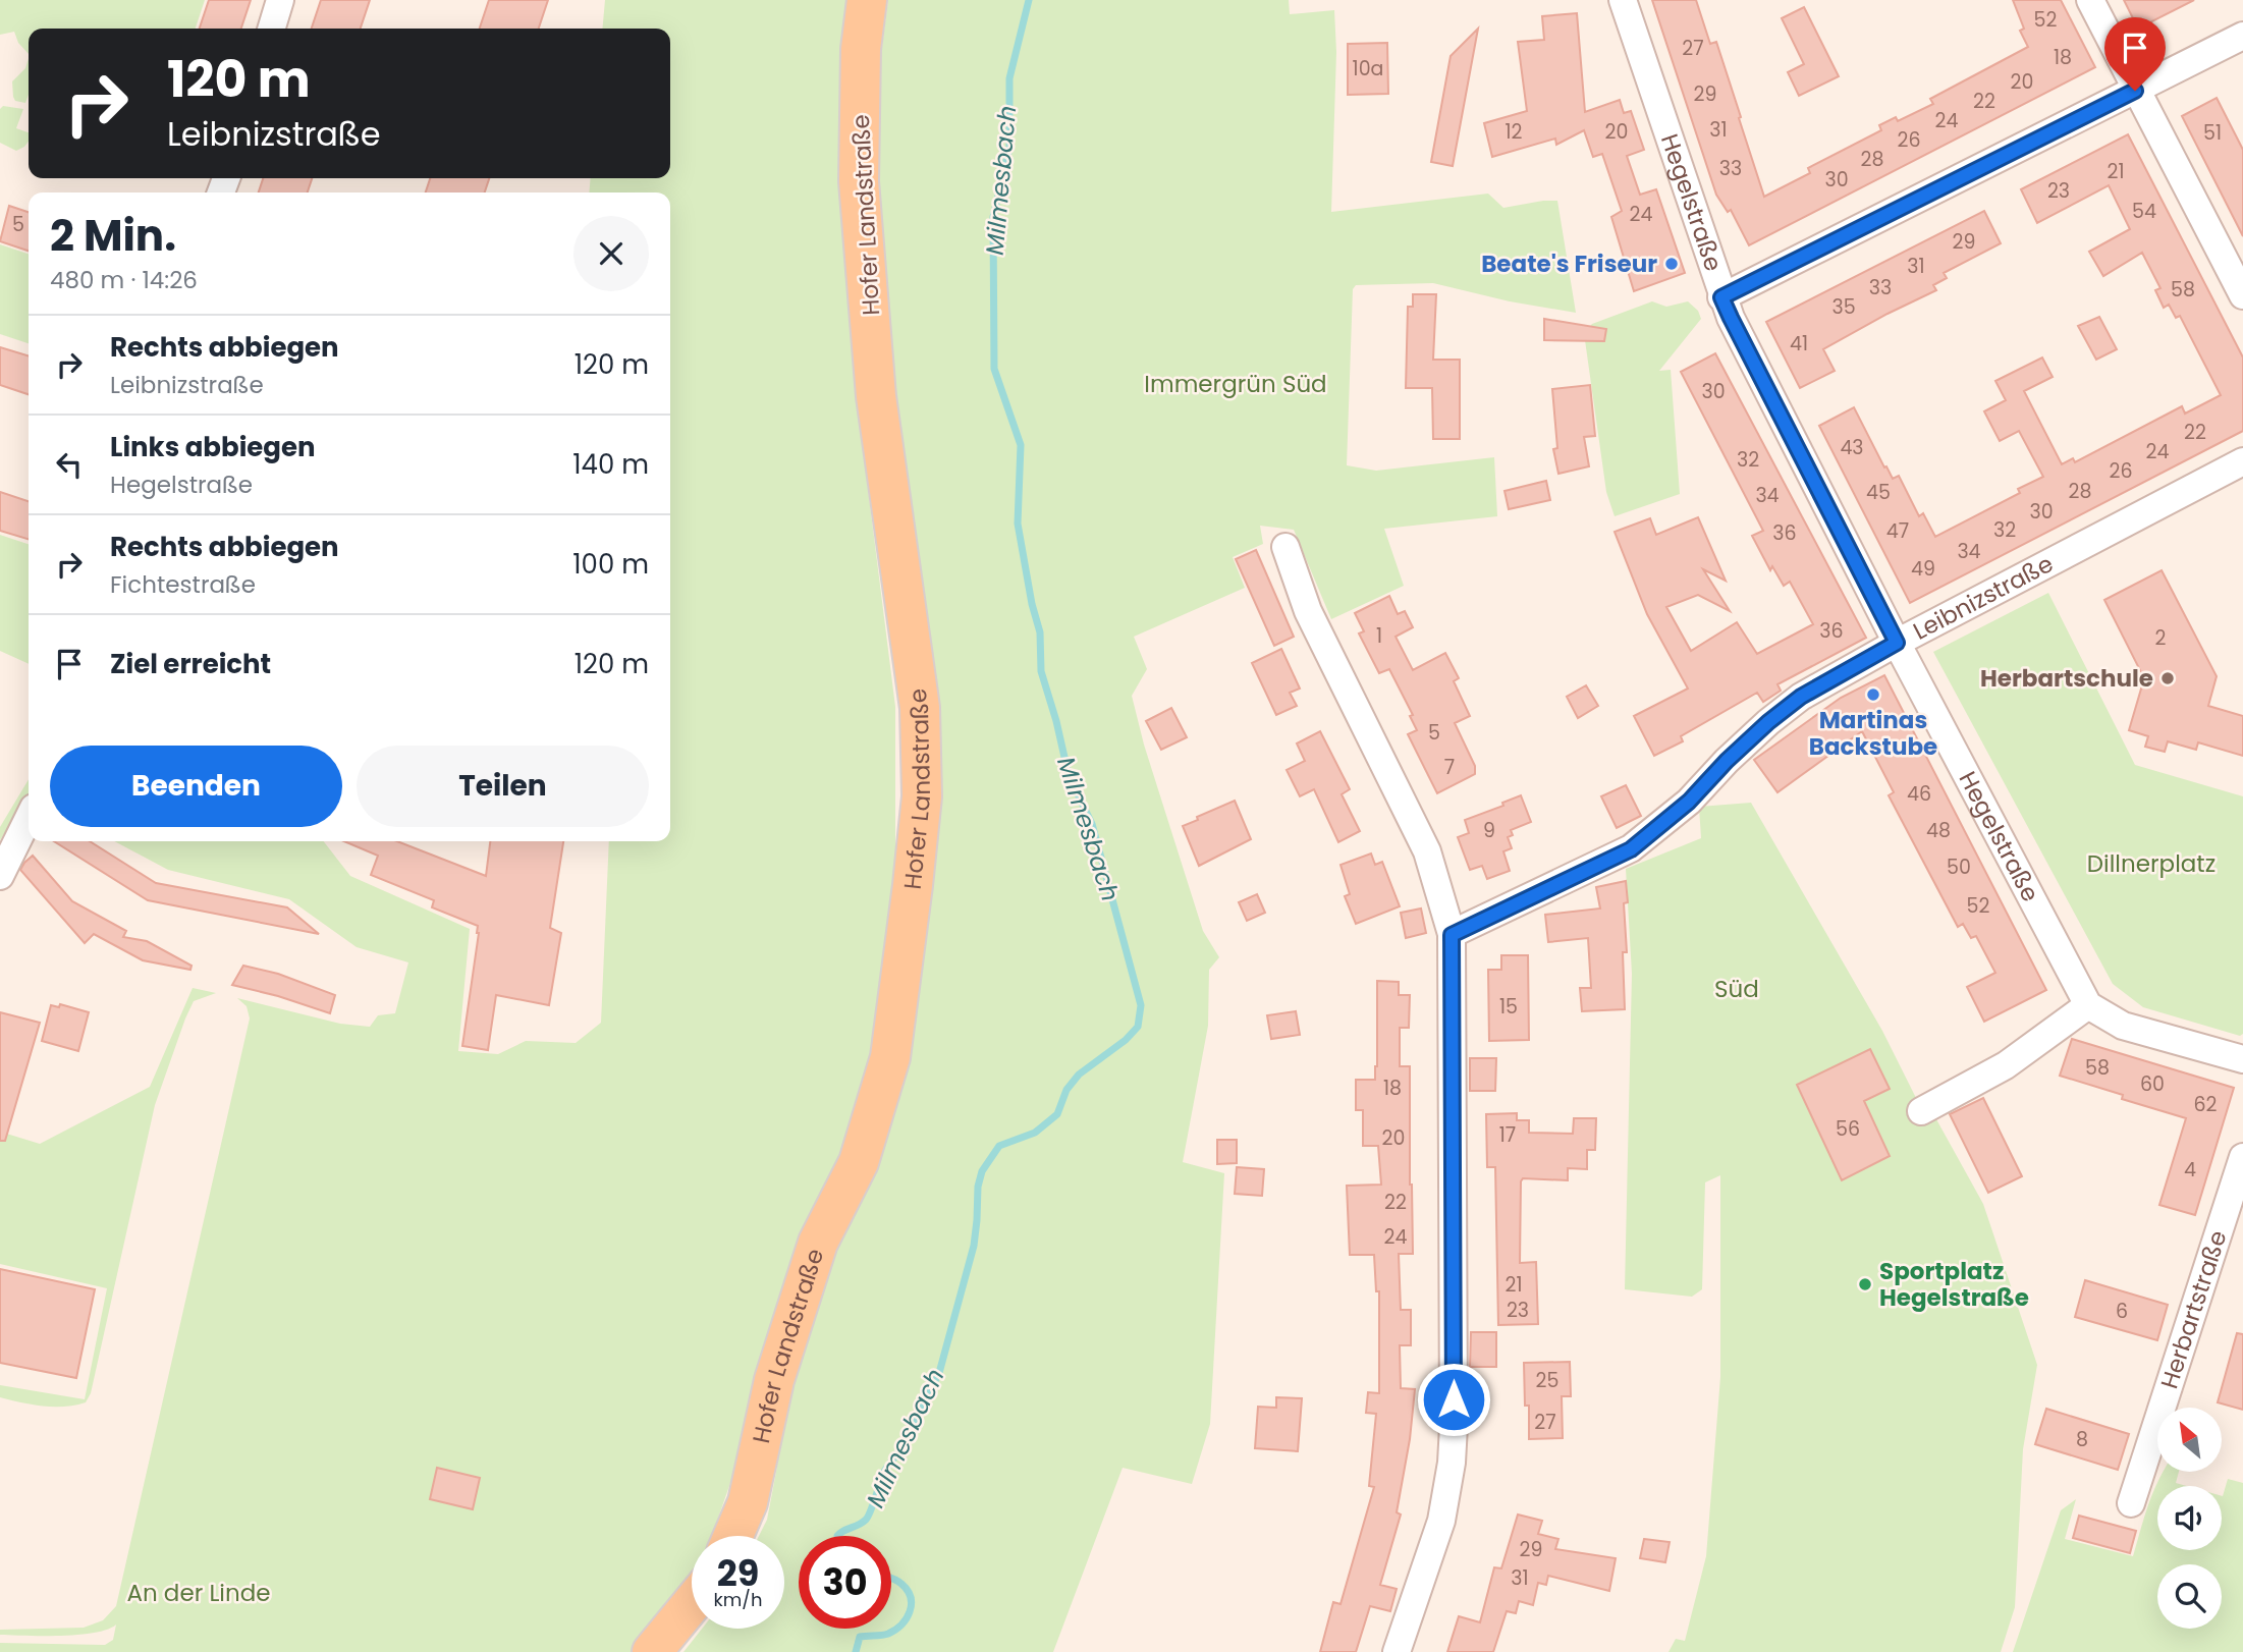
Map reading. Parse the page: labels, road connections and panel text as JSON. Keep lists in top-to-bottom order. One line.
{"streets":{"main road":["Hofer Landstraße"],"street":["Hegelstraße","Leibnizstraße","Herbartstraße"]},"crossings":[["Hegelstraße","Leibnizstraße"]],"water":["Milmesbach"],"parks":["Immergrün Süd","Dillnerplatz","Süd","An der Linde"],"places":["Beate's Friseur","Herbartschule","Martinas Backstube","Sportplatz Hegelstraße"],"house_numbers":["52","27","18","10a","20","29","22","24","31","12","20","51","26","28","33","21","30","23","54","24","5","29","31","33","58","35","41","30","22","43","24","32","26","28","45","34","30","32","47","36","34","49","36","1","2","5","7","46","9","48","50","52","15","58","60","18","62","56","17","20","4","22","24","21","23","6","25","27","8","29","31"],"north":"top left","page":{"turn":["120 m","Leibnizstraße"],"heading":["2 Min.","480 m · 14:26"],"list":[{"name":"Rechts abbiegen","note":"Leibnizstraße","value":"120 m"},{"name":"Links abbiegen","note":"Hegelstraße","value":"140 m"},{"name":"Rechts abbiegen","note":"Fichtestraße","value":"100 m"},{"name":"Ziel erreicht","value":"120 m"}],"buttons":["Beenden","Teilen"],"speed":"29 km/h","limit":"30"}}
